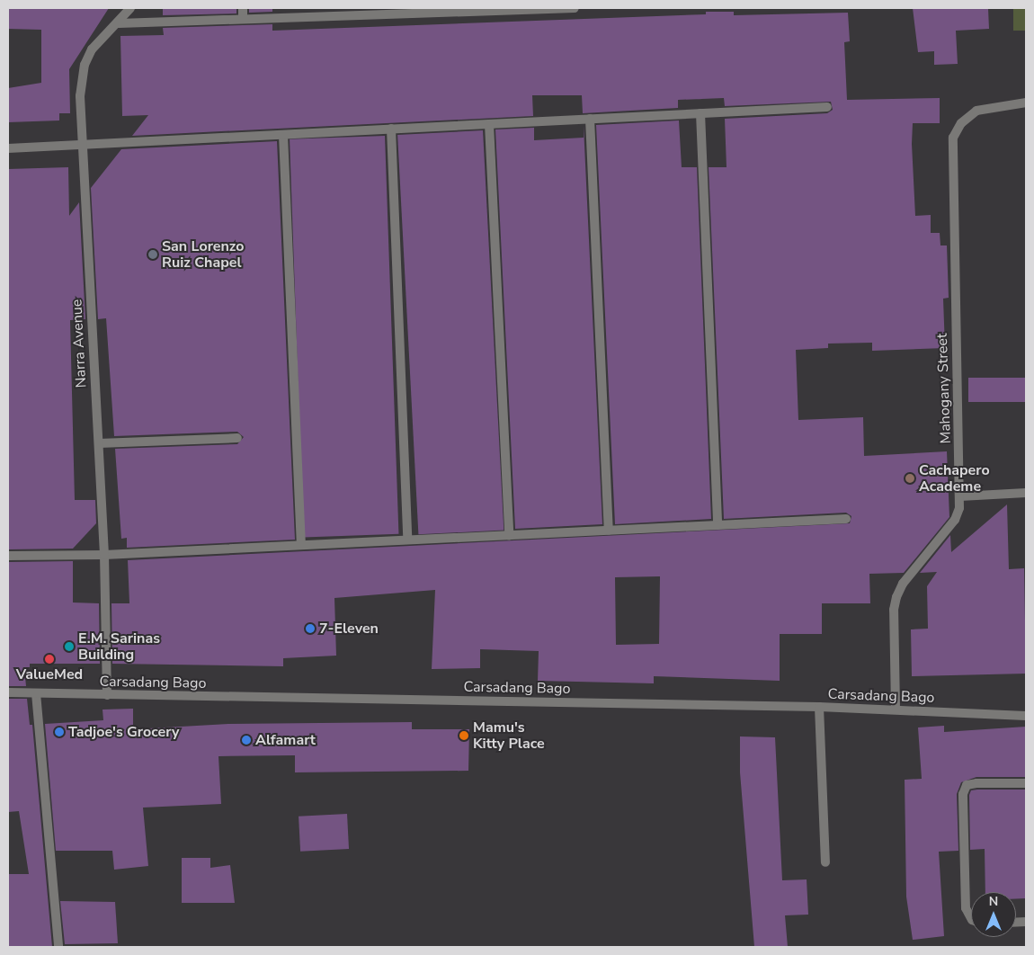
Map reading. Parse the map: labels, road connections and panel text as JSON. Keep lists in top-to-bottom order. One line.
{"streets":{"street":["Narra Avenue","Mahogany Street","Carsadang Bago"]},"crossings":[["Narra Avenue","Carsadang Bago"],["Mahogany Street","Carsadang Bago"]],"places":["San Lorenzo Ruiz Chapel","Cachapero Academe","7-Eleven","E.M. Sarinas Building","ValueMed","Tadjoe's Grocery","Mamu's Kitty Place","Alfamart"],"north":"top"}
